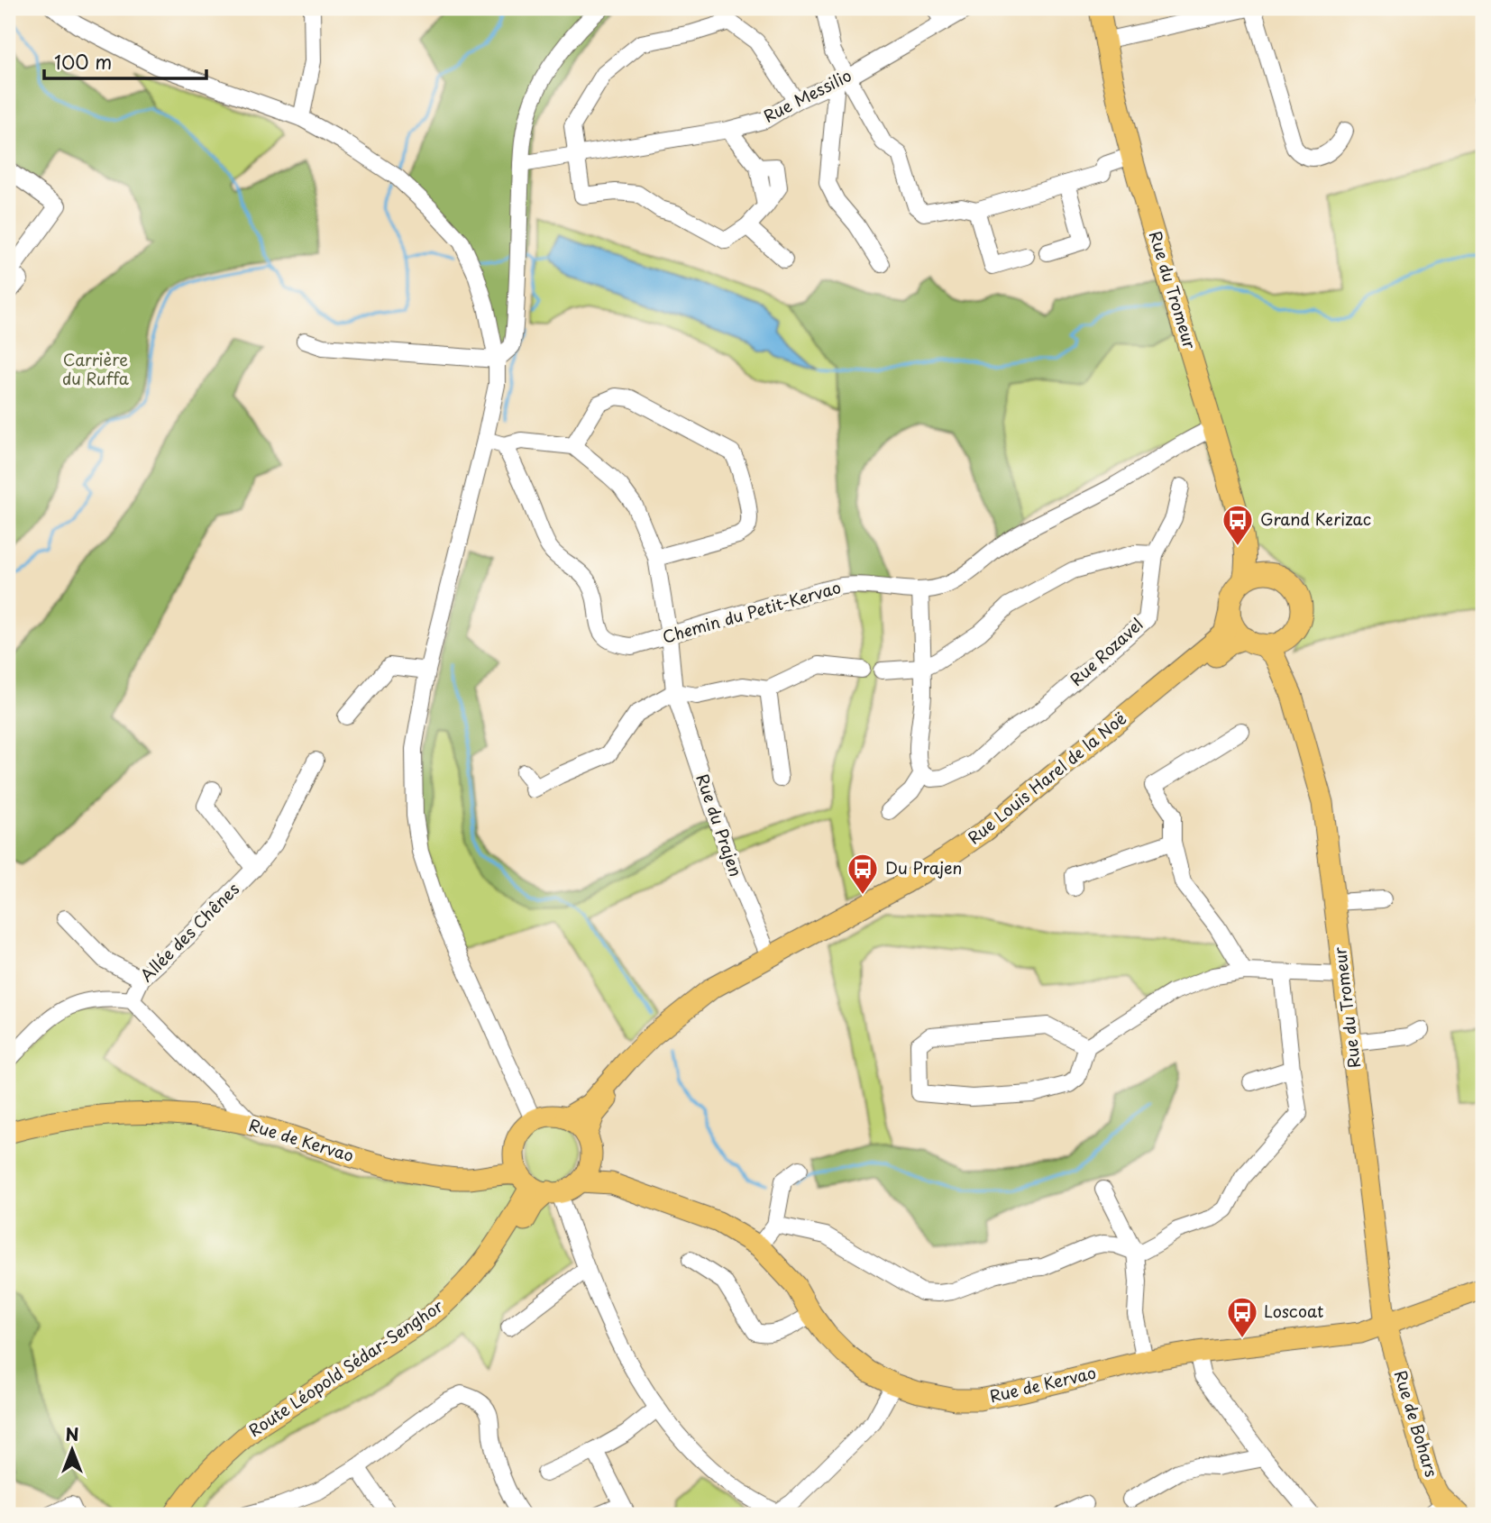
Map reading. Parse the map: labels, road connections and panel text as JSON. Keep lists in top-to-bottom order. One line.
{"streets":{"main road":["Rue du Tromeur","Rue Louis Harel de la Noë","Rue de Kervao","Route Léopold Sédar-Senghor","Rue de Bohars"],"street":["Rue Messilio","Chemin du Petit-Kervao","Rue Rozavel","Rue du Prajen","Allée des Chênes"]},"crossings":[["Rue du Tromeur","Chemin du Petit-Kervao"],["Rue du Tromeur","Rue Louis Harel de la Noë"],["Rue du Tromeur","Rue de Kervao"],["Rue du Tromeur","Rue de Bohars"],["Chemin du Petit-Kervao","Rue du Prajen"],["Rue Louis Harel de la Noë","Rue du Prajen"],["Rue Louis Harel de la Noë","Rue de Kervao"],["Rue Louis Harel de la Noë","Route Léopold Sédar-Senghor"],["Rue de Kervao","Route Léopold Sédar-Senghor"],["Rue de Kervao","Rue de Bohars"]],"parks":["Carrière du Ruffa"],"places":{"bus stop":["Grand Kerizac","Du Prajen","Loscoat"]},"scale_bar":"100 m","north":"top"}
